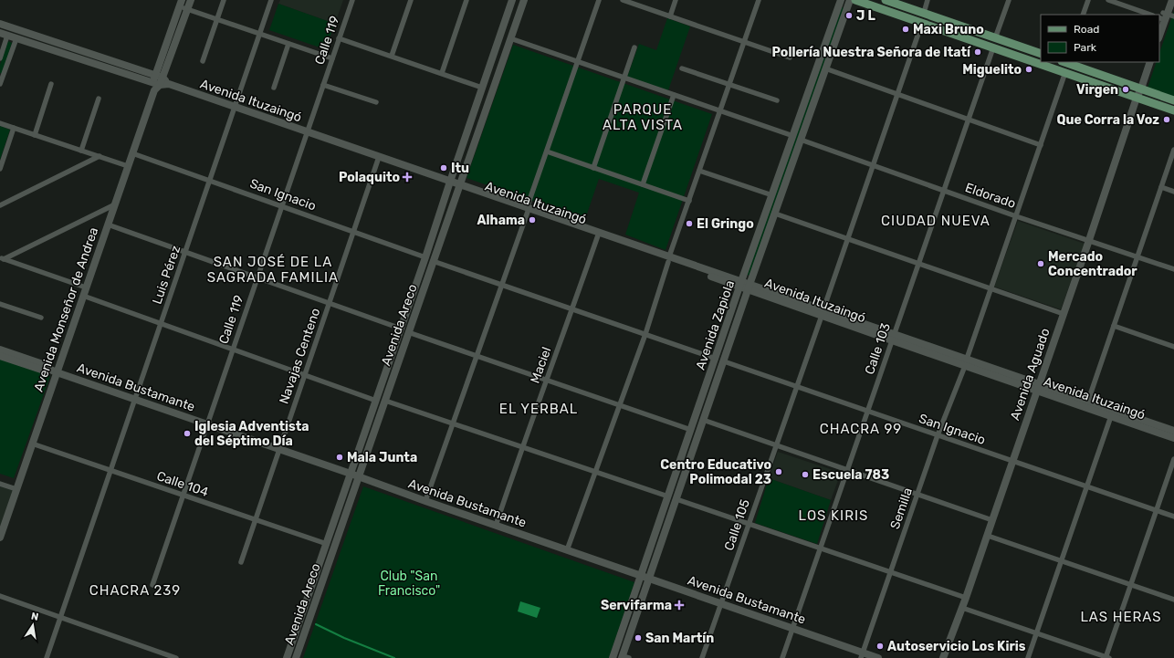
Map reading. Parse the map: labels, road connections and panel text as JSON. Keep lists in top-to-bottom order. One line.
{"streets":{"main road":["Avenida Ituzaingó","Avenida Monseñor de Andrea","Avenida Areco","Avenida Zapiola","Avenida Aguado","Avenida Bustamante"],"street":["Calle 119","San Ignacio","Eldorado","Luis Pérez","Calle 103","Navajas Centeno","Maciel","Calle 104","Semilla","Calle 105"]},"crossings":[["Calle 119","Avenida Ituzaingó"],["Calle 119","San Ignacio"],["Calle 119","Avenida Bustamante"],["Calle 119","Calle 104"],["Avenida Ituzaingó","Luis Pérez"],["Avenida Ituzaingó","Avenida Monseñor de Andrea"],["Avenida Ituzaingó","Avenida Areco"],["Avenida Ituzaingó","Avenida Zapiola"],["Avenida Ituzaingó","Calle 103"],["Avenida Ituzaingó","Navajas Centeno"],["Avenida Ituzaingó","Maciel"],["Avenida Ituzaingó","Avenida Aguado"],["Avenida Ituzaingó","Semilla"],["Avenida Ituzaingó","Calle 105"],["San Ignacio","Luis Pérez"],["San Ignacio","Avenida Monseñor de Andrea"],["San Ignacio","Avenida Areco"],["San Ignacio","Avenida Zapiola"],["San Ignacio","Calle 103"],["San Ignacio","Navajas Centeno"],["San Ignacio","Avenida Aguado"],["San Ignacio","Semilla"],["San Ignacio","Calle 105"],["Eldorado","Avenida Zapiola"],["Eldorado","Calle 103"],["Eldorado","Avenida Aguado"],["Eldorado","Semilla"],["Eldorado","Calle 105"],["Luis Pérez","Avenida Bustamante"],["Luis Pérez","Calle 104"],["Avenida Monseñor de Andrea","Avenida Bustamante"],["Avenida Monseñor de Andrea","Calle 104"],["Avenida Areco","Avenida Bustamante"],["Avenida Areco","Calle 104"],["Avenida Zapiola","Avenida Bustamante"],["Calle 103","Avenida Bustamante"],["Navajas Centeno","Avenida Bustamante"],["Navajas Centeno","Calle 104"],["Maciel","Avenida Bustamante"],["Avenida Bustamante","Semilla"],["Avenida Bustamante","Calle 105"]],"districts":["PARQUE ALTA VISTA","CIUDAD NUEVA","SAN JOSÉ DE LA SAGRADA FAMILIA","EL YERBAL","CHACRA 99","LOS KIRIS","CHACRA 239","LAS HERAS"],"parks":["Club \"San Francisco\""],"places":{"other":["J L","Maxi Bruno","Pollería Nuestra Señora de Itatí","Miguelito","Virgen","Que Corra la Voz","Itu","Alhama","El Gringo","Mercado Concentrador","Iglesia Adventista del Séptimo Día","Mala Junta","Centro Educativo Polimodal 23","Escuela 783","San Martín","Autoservicio Los Kiris"],"health":["Polaquito","Servifarma"]},"legend":["Road","Park"],"north":"top"}
